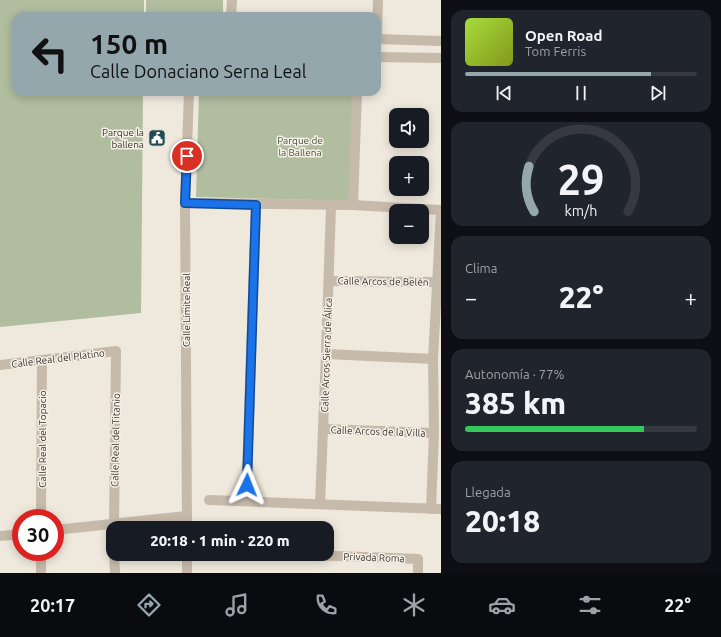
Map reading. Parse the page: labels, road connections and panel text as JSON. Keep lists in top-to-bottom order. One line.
{"streets":{"street":["Calle Arcos de Belén","Calle Límite Real","Calle Arcos Sierra de Álica","Calle Real del Platino","Calle Arcos de la Villa","Calle Real del Topacio","Calle Real del Titanio","Privada Roma"]},"crossings":[["Calle Arcos de Belén","Calle Arcos Sierra de Álica"],["Calle Arcos Sierra de Álica","Calle Arcos de la Villa"],["Calle Real del Platino","Calle Real del Topacio"],["Calle Real del Platino","Calle Real del Titanio"]],"parks":["Parque de la Ballena"],"places":{"public building":["Parque la ballena"]},"page":{"turn":["150 m","Calle Donaciano Serna Leal"],"song":["Open Road","Tom Ferris"],"map_buttons":["+","−"],"tile":["Clima",["Autonomía · 77%","385 km"],["Llegada","20:18"]],"heat":["−","22°","+"],"limit":"30","trip":"20:18 · 1 min · 220 m","tabs":["20:17","22°"],"gauge":["29","km/h"]}}
